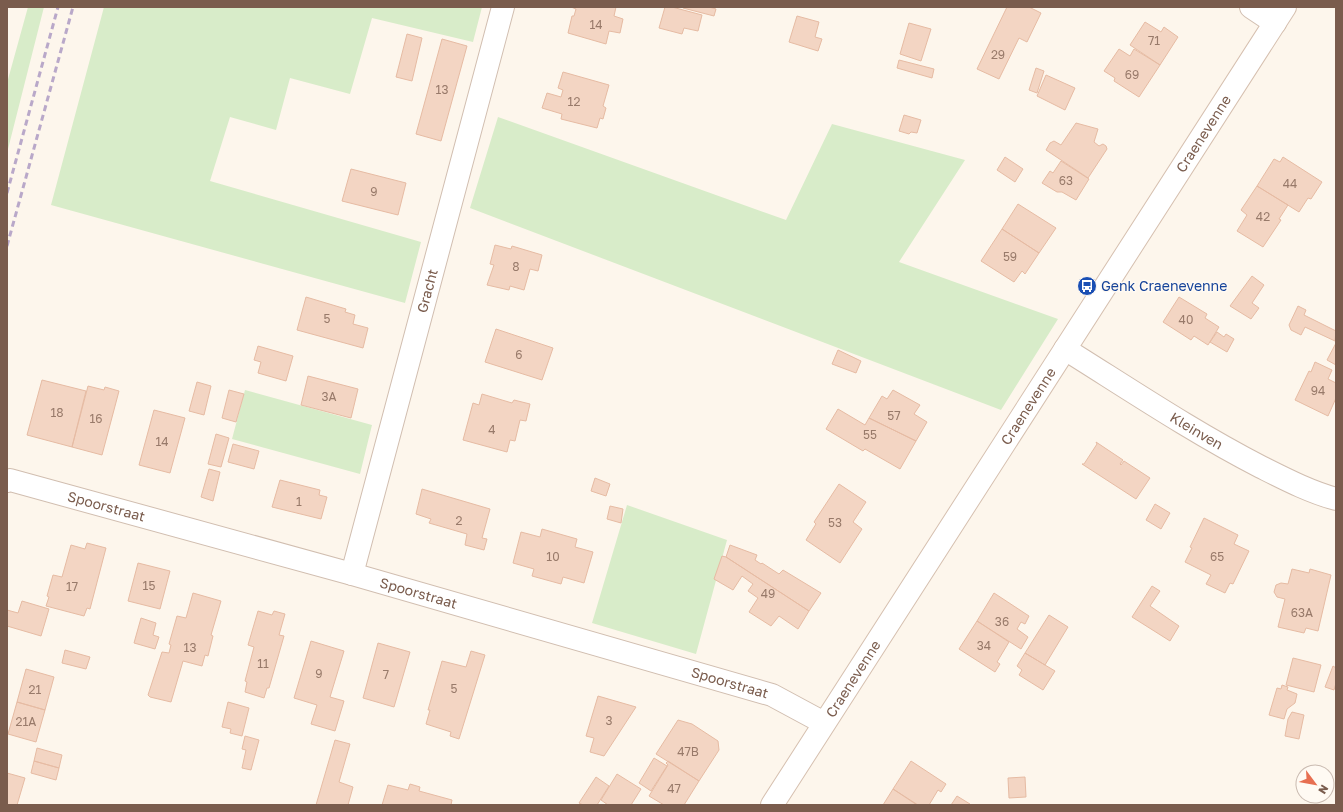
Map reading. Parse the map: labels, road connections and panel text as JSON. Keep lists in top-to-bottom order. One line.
{"streets":{"street":["Craenevenne","Gracht","Kleinven","Spoorstraat"]},"crossings":[["Craenevenne","Kleinven"],["Craenevenne","Spoorstraat"],["Gracht","Spoorstraat"]],"places":{"bus stop":["Genk Craenevenne"]},"house_numbers":["14","71","29","69","13","12","63","44","9","42","59","8","5","40","6","94","3A","18","57","16","4","55","14","1","2","53","10","65","15","17","49","63A","36","34","13","11","9","7","5","21","3","21A","47B","47"],"north":"bottom right"}
